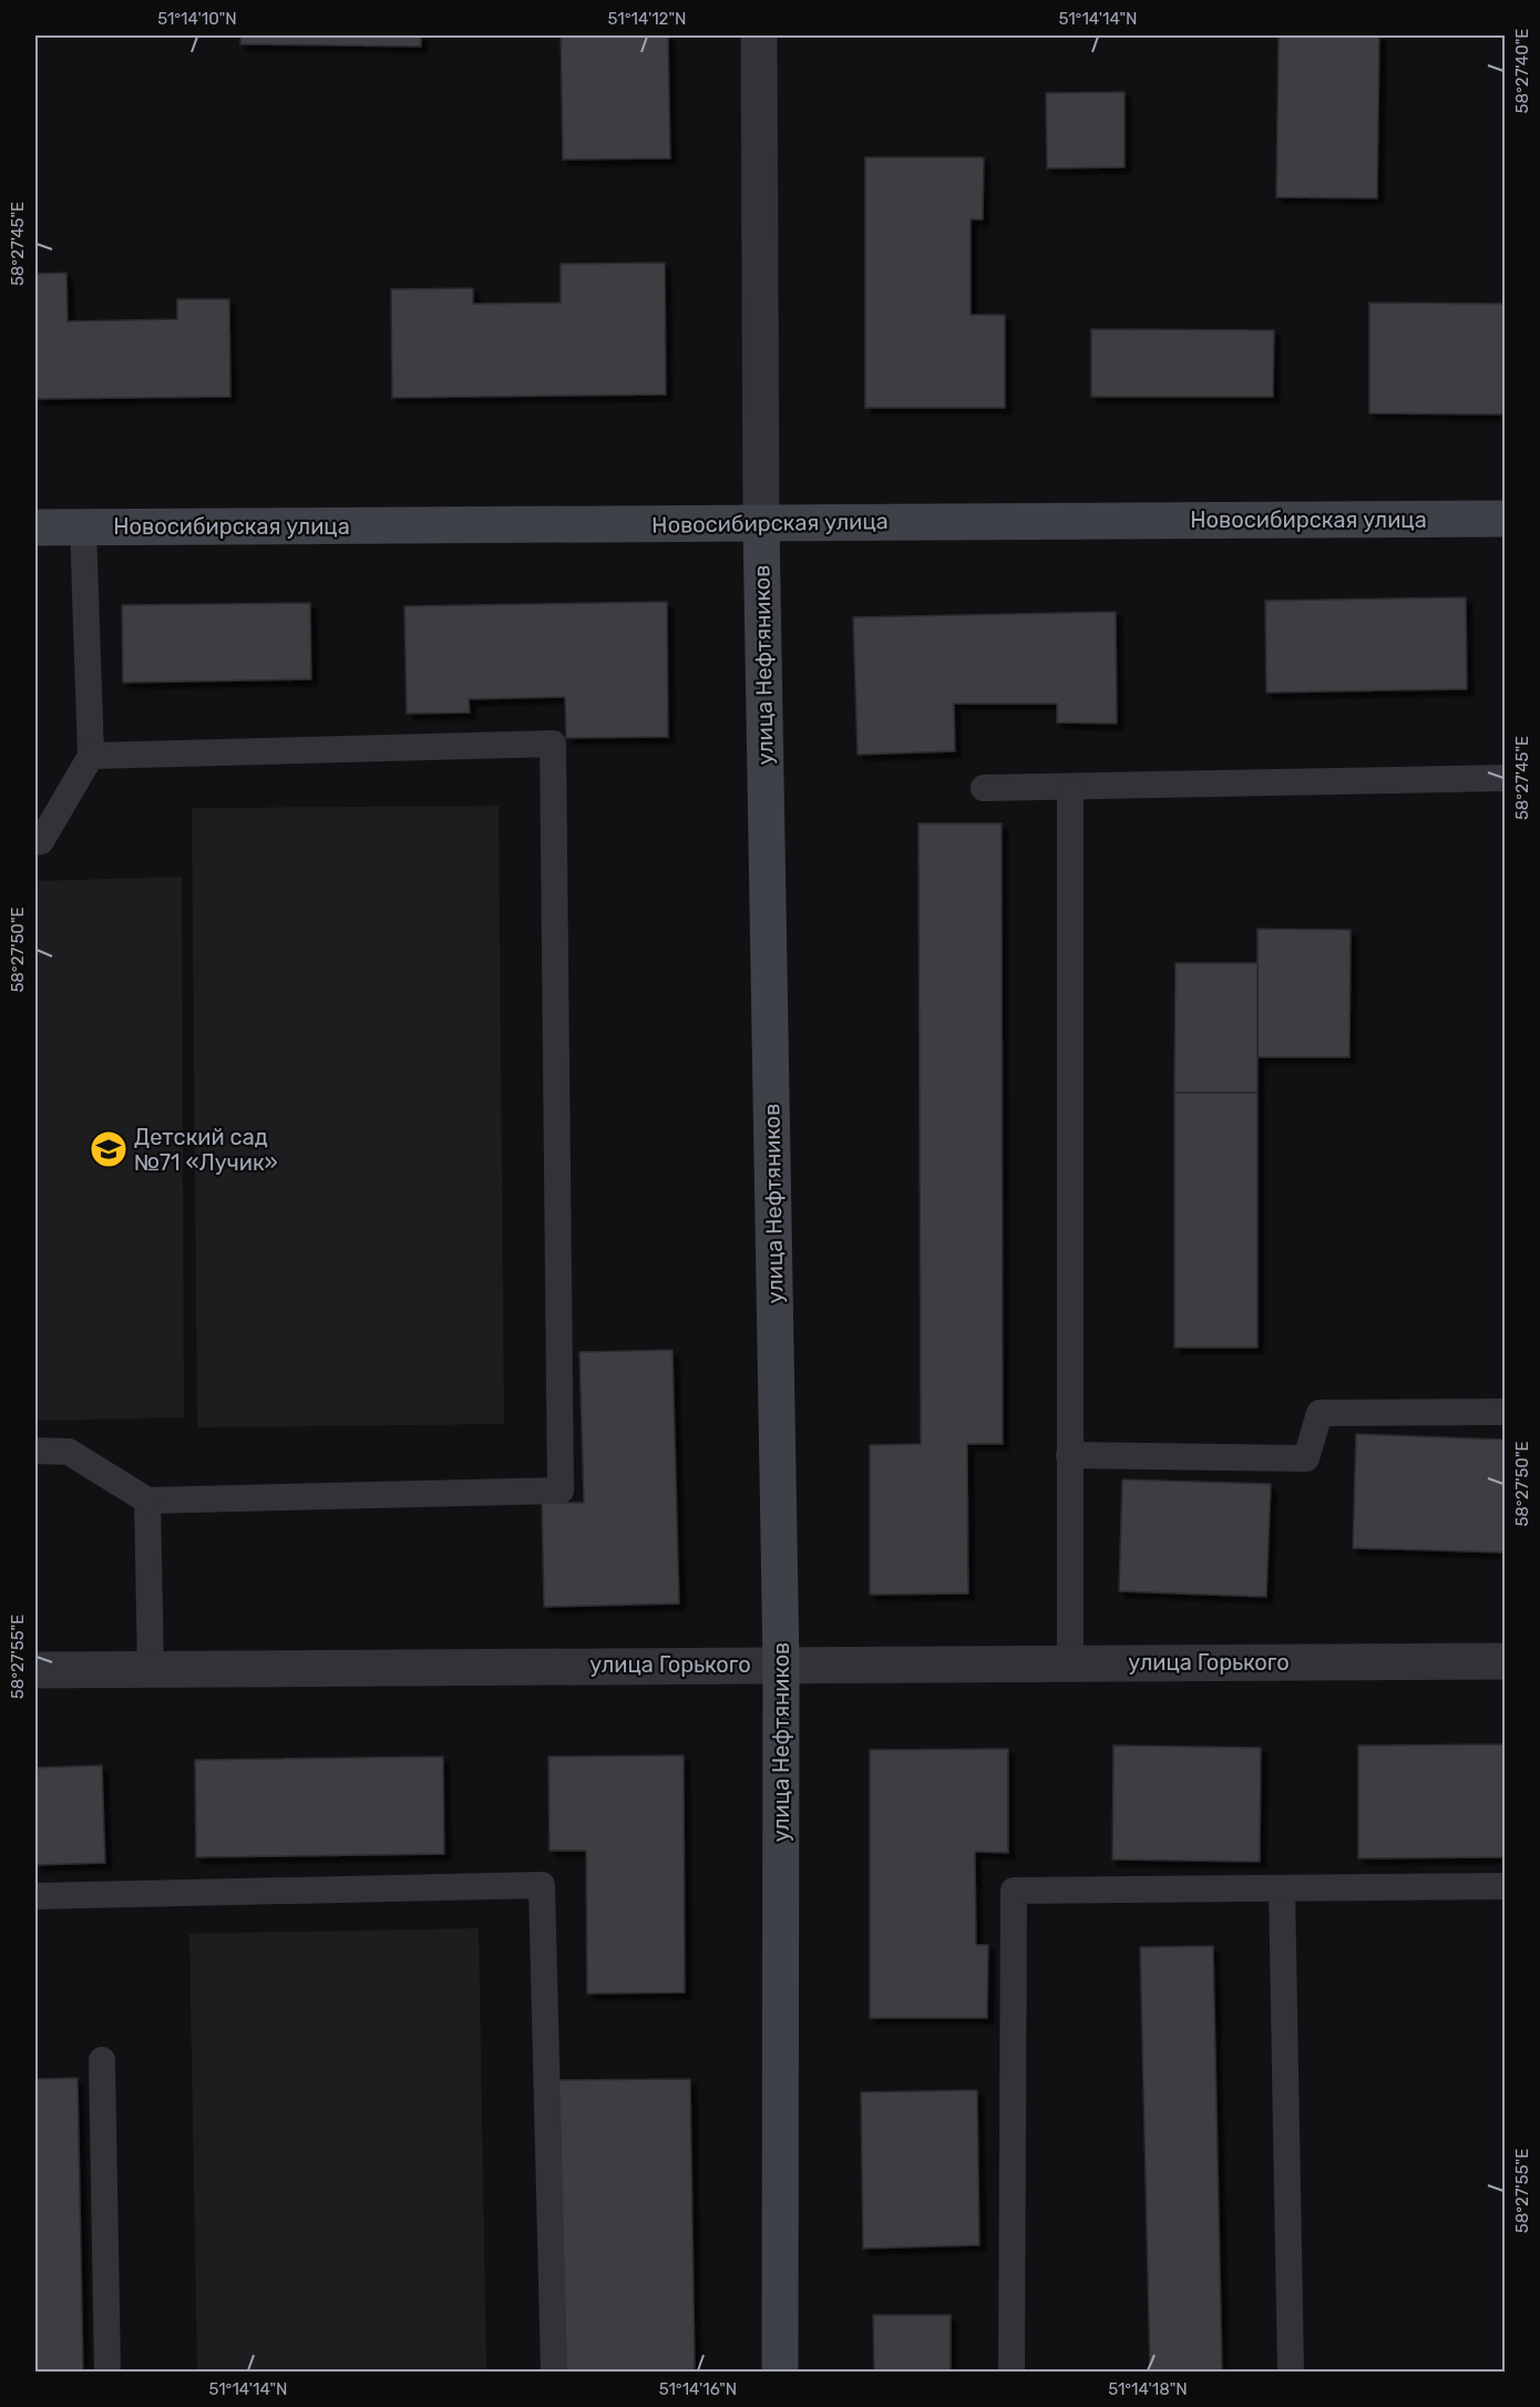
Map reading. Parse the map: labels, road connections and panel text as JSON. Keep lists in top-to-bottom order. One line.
{"streets":{"main road":["Новосибирская улица","улица Нефтяников"],"street":["улица Горького"]},"crossings":[["Новосибирская улица","улица Нефтяников"],["улица Нефтяников","улица Горького"]],"places":{"school or university":["Детский сад №71 «Лучик»"]},"coordinates":["51°14'10\"N","51°14'12\"N","51°14'14\"N","58°27'40\"E","58°27'45\"E","58°27'50\"E","58°27'55\"E","51°14'16\"N","51°14'18\"N"]}
